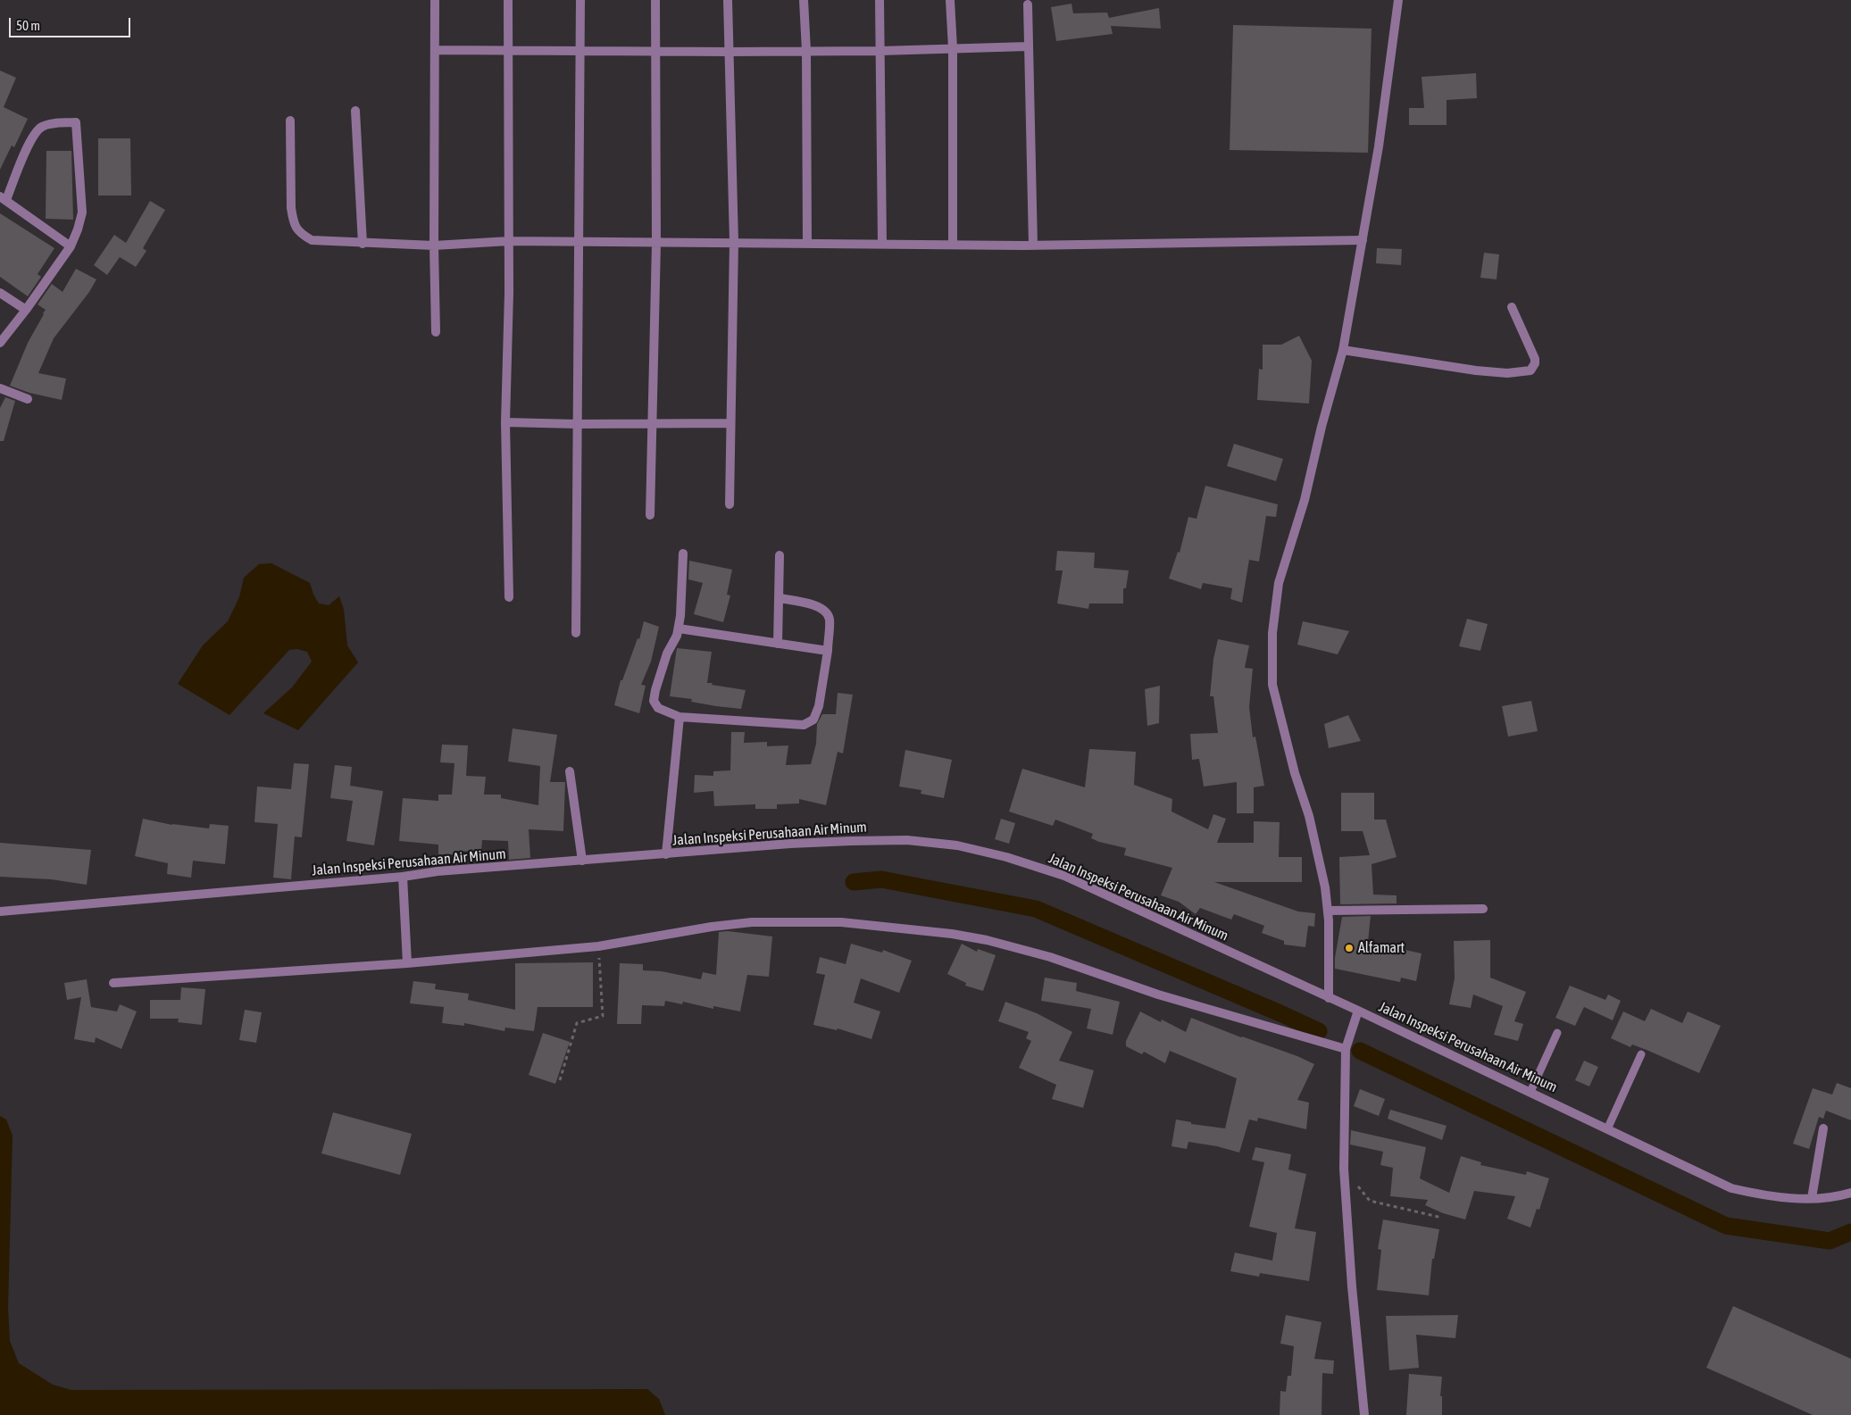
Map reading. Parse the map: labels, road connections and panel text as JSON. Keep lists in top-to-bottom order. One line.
{"streets":{"street":["Jalan Inspeksi Perusahaan Air Minum"]},"places":["Alfamart"],"scale_bar":"50 m"}
